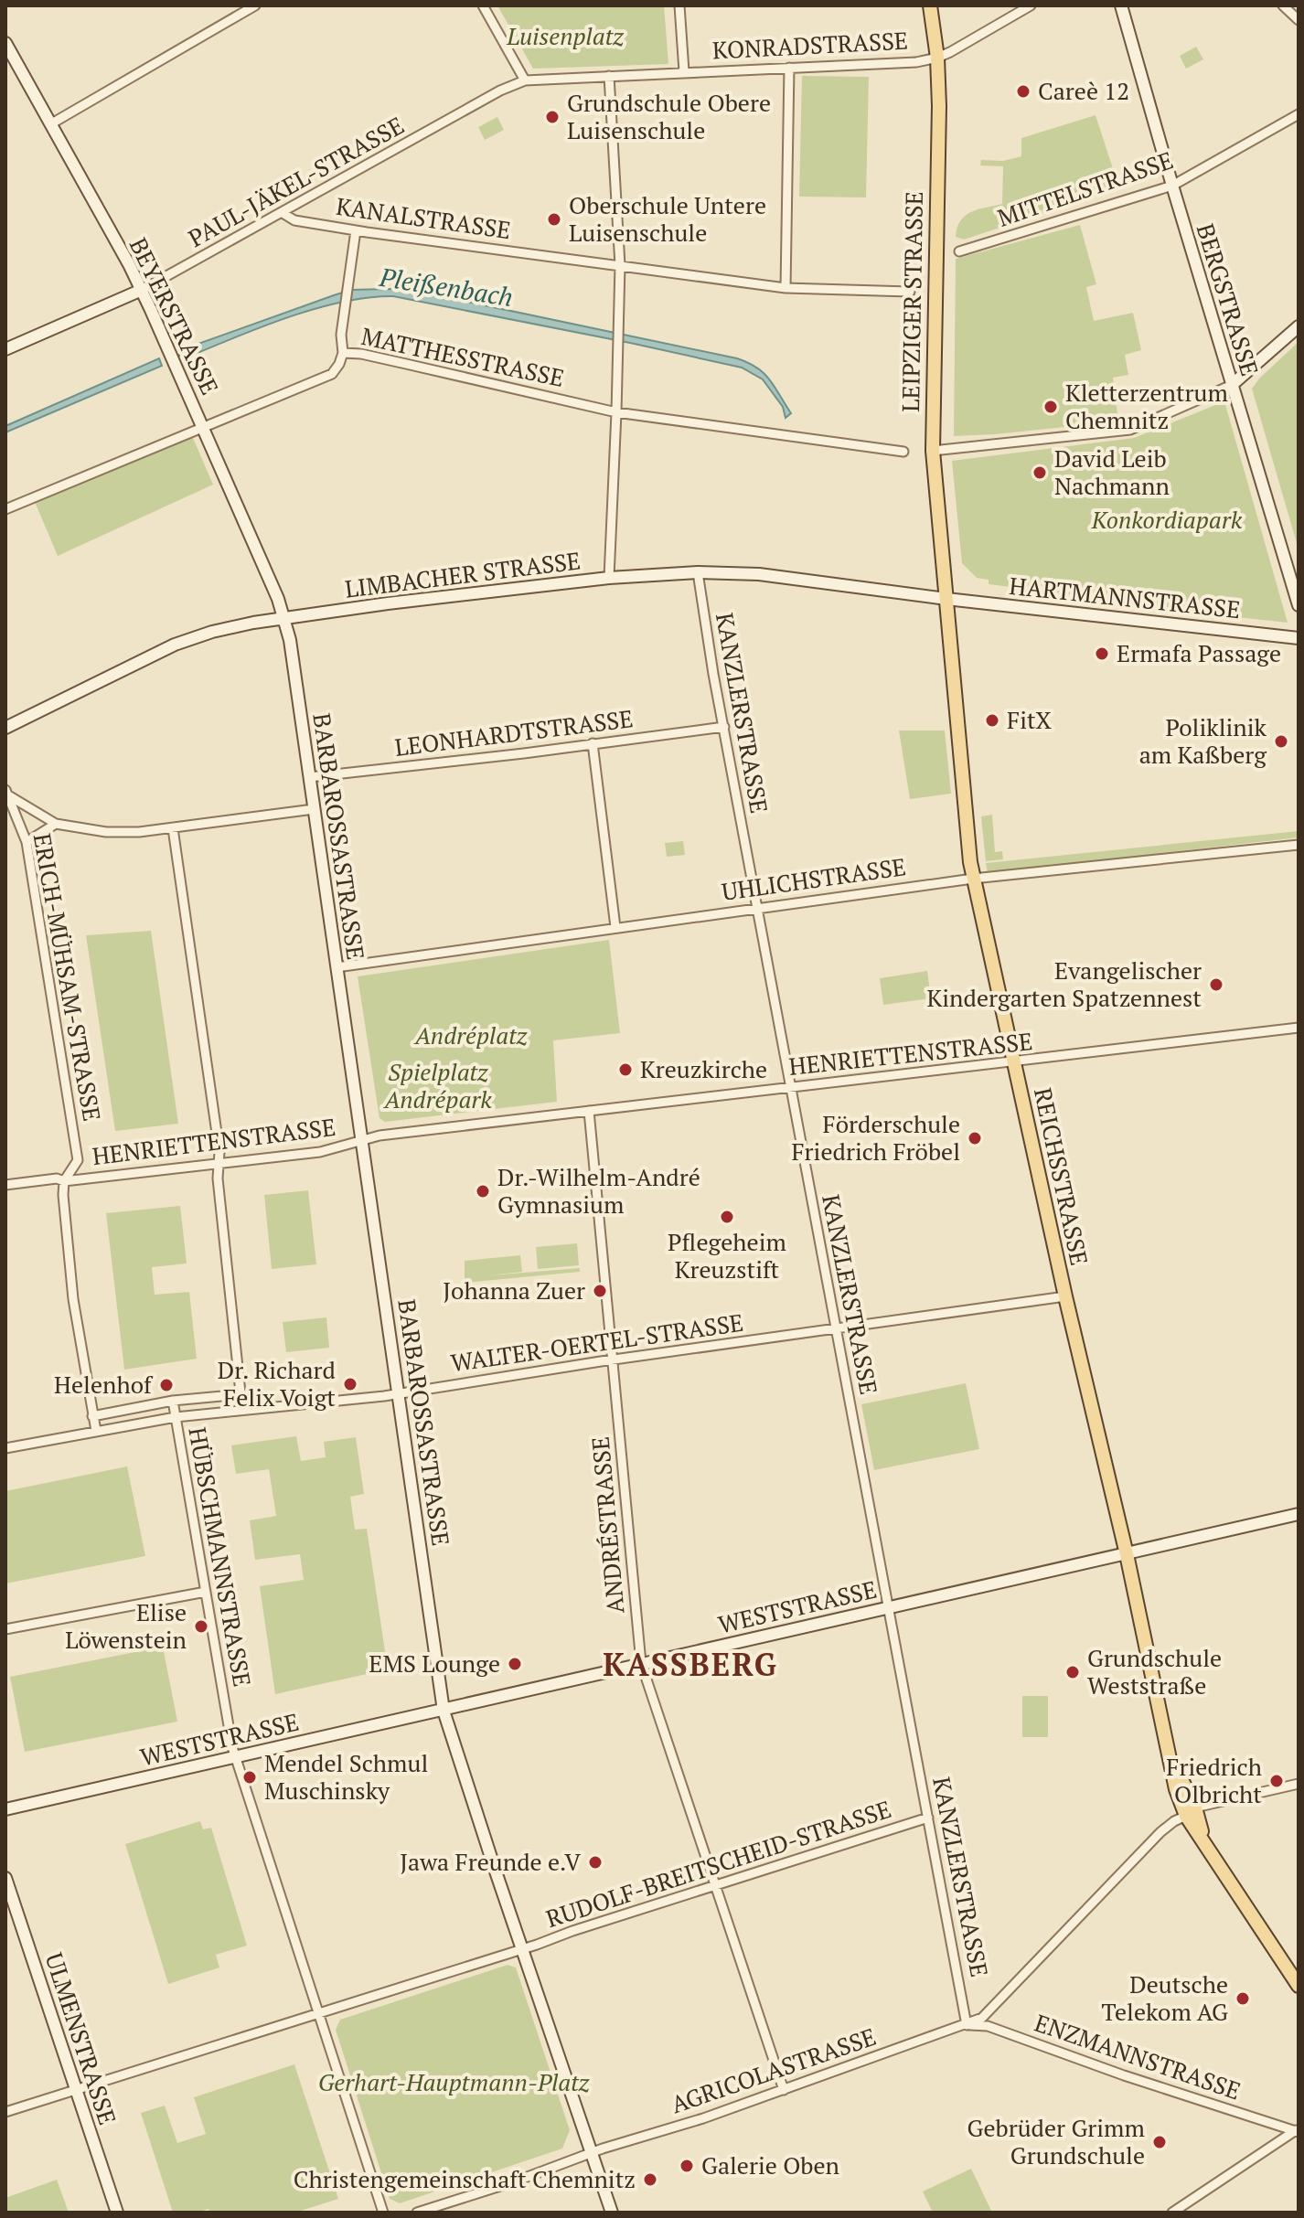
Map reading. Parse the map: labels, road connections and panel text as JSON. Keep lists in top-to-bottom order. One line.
{"streets":{"main road":["LEIPZIGER STRASSE","REICHSSTRASSE"],"street":["KONRADSTRASSE","PAUL-JÄKEL-STRASSE","MITTELSTRASSE","KANALSTRASSE","BERGSTRASSE","BEYERSTRASSE","MATTHESSTRASSE","LIMBACHER STRASSE","HARTMANNSTRASSE","KANZLERSTRASSE","LEONHARDTSTRASSE","BARBAROSSASTRASSE","UHLICHSTRASSE","ERICH-MÜHSAM-STRASSE","HENRIETTENSTRASSE","WALTER-OERTEL-STRASSE","ANDRÉSTRASSE","HÜBSCHMANNSTRASSE","WESTSTRASSE","RUDOLF-BREITSCHEID-STRASSE","ULMENSTRASSE","ENZMANNSTRASSE","AGRICOLASTRASSE"]},"crossings":[["KONRADSTRASSE","LEIPZIGER STRASSE"],["PAUL-JÄKEL-STRASSE","KANALSTRASSE"],["PAUL-JÄKEL-STRASSE","BEYERSTRASSE"],["MITTELSTRASSE","BERGSTRASSE"],["LEIPZIGER STRASSE","LIMBACHER STRASSE"],["LEIPZIGER STRASSE","HARTMANNSTRASSE"],["LEIPZIGER STRASSE","REICHSSTRASSE"],["BEYERSTRASSE","MATTHESSTRASSE"],["BEYERSTRASSE","LIMBACHER STRASSE"],["BEYERSTRASSE","BARBAROSSASTRASSE"],["LIMBACHER STRASSE","HARTMANNSTRASSE"],["LIMBACHER STRASSE","KANZLERSTRASSE"],["LIMBACHER STRASSE","BARBAROSSASTRASSE"],["LIMBACHER STRASSE","REICHSSTRASSE"],["HARTMANNSTRASSE","REICHSSTRASSE"],["KANZLERSTRASSE","LEONHARDTSTRASSE"],["KANZLERSTRASSE","UHLICHSTRASSE"],["KANZLERSTRASSE","HENRIETTENSTRASSE"],["KANZLERSTRASSE","WALTER-OERTEL-STRASSE"],["KANZLERSTRASSE","WESTSTRASSE"],["KANZLERSTRASSE","RUDOLF-BREITSCHEID-STRASSE"],["KANZLERSTRASSE","ENZMANNSTRASSE"],["KANZLERSTRASSE","AGRICOLASTRASSE"],["LEONHARDTSTRASSE","BARBAROSSASTRASSE"],["BARBAROSSASTRASSE","UHLICHSTRASSE"],["BARBAROSSASTRASSE","HENRIETTENSTRASSE"],["BARBAROSSASTRASSE","WALTER-OERTEL-STRASSE"],["BARBAROSSASTRASSE","WESTSTRASSE"],["BARBAROSSASTRASSE","RUDOLF-BREITSCHEID-STRASSE"],["BARBAROSSASTRASSE","AGRICOLASTRASSE"],["UHLICHSTRASSE","REICHSSTRASSE"],["ERICH-MÜHSAM-STRASSE","HENRIETTENSTRASSE"],["ERICH-MÜHSAM-STRASSE","WALTER-OERTEL-STRASSE"],["HENRIETTENSTRASSE","REICHSSTRASSE"],["HENRIETTENSTRASSE","ANDRÉSTRASSE"],["REICHSSTRASSE","WALTER-OERTEL-STRASSE"],["REICHSSTRASSE","WESTSTRASSE"],["WALTER-OERTEL-STRASSE","ANDRÉSTRASSE"],["WALTER-OERTEL-STRASSE","HÜBSCHMANNSTRASSE"],["ANDRÉSTRASSE","WESTSTRASSE"],["ANDRÉSTRASSE","RUDOLF-BREITSCHEID-STRASSE"],["ANDRÉSTRASSE","AGRICOLASTRASSE"],["HÜBSCHMANNSTRASSE","WESTSTRASSE"],["ENZMANNSTRASSE","AGRICOLASTRASSE"]],"districts":["KASSBERG"],"water":["Pleißenbach"],"parks":["Luisenplatz","Konkordiapark","Andréplatz","Spielplatz Andrépark","Gerhart-Hauptmann-Platz"],"places":["Careè 12","Grundschule Obere Luisenschule","Oberschule Untere Luisenschule","Kletterzentrum Chemnitz","David Leib Nachmann","Ermafa Passage","FitX","Poliklinik am Kaßberg","Evangelischer Kindergarten Spatzennest","Kreuzkirche","Förderschule Friedrich Fröbel","Dr.-Wilhelm-André Gymnasium","Pflegeheim Kreuzstift","Johanna Zuer","Dr. Richard Felix Voigt","Helenhof","Elise Löwenstein","EMS Lounge","Grundschule Weststraße","Mendel Schmul Muschinsky","Friedrich Olbricht","Jawa Freunde e.V","Deutsche Telekom AG","Gebrüder Grimm Grundschule","Galerie Oben","Christengemeinschaft Chemnitz"]}
